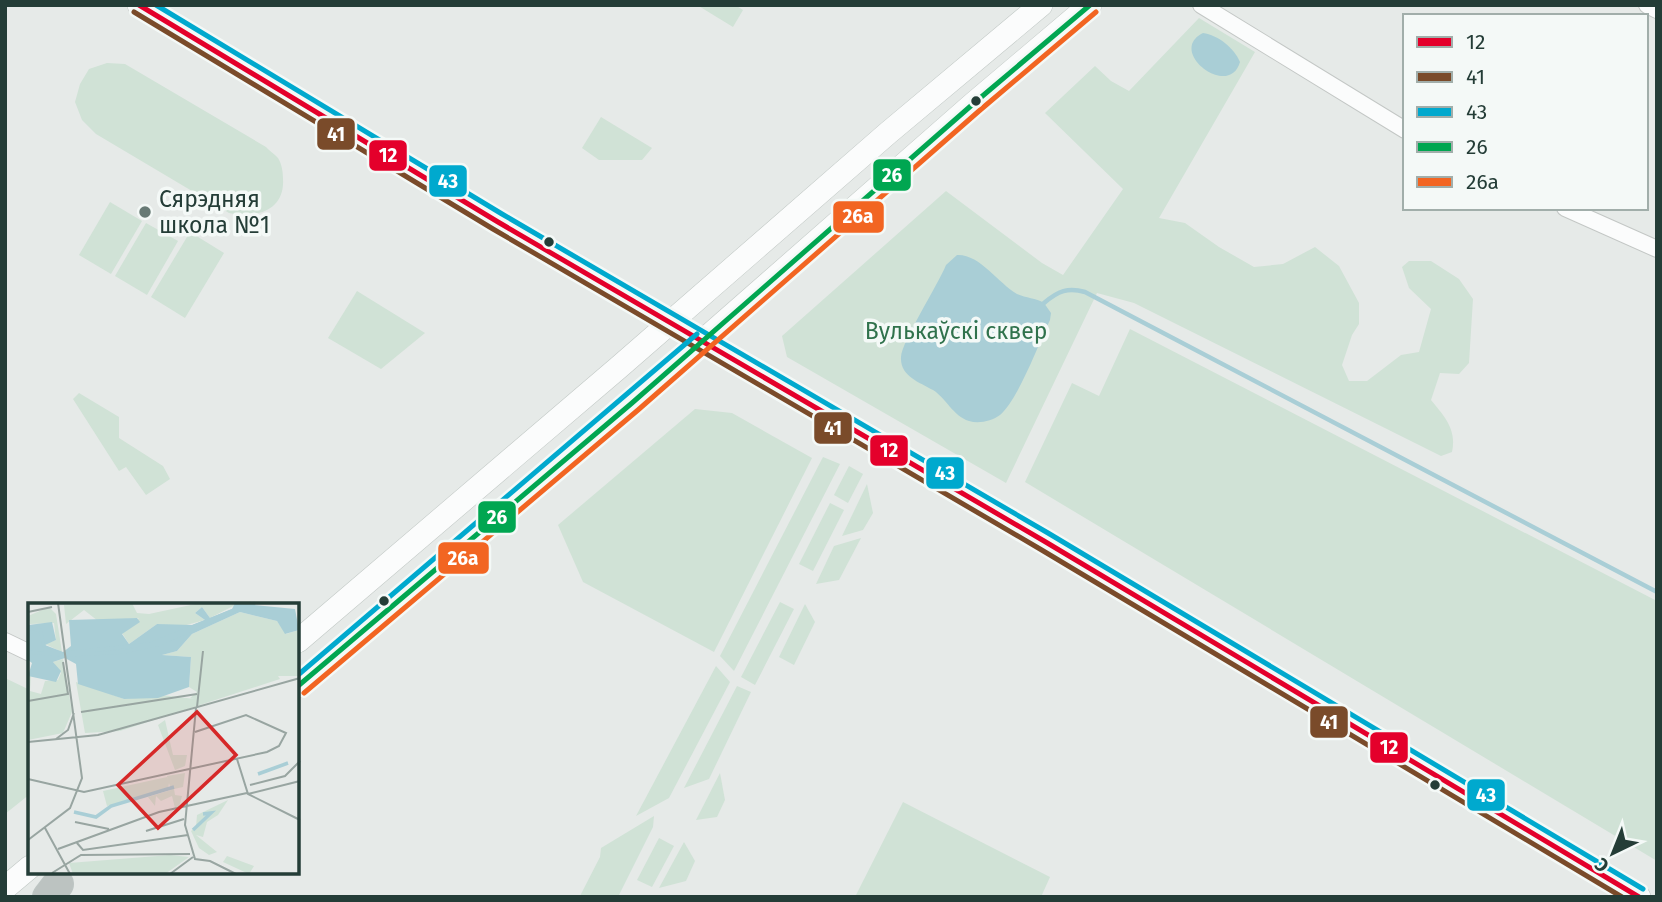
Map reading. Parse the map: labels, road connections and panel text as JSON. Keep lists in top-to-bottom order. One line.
{"parks":["Вулькаўскі сквер"],"places":["Сярэдняя школа №1"],"lines":["transit line 12","transit line 43","transit line 26","transit line 41","transit line 26а"],"legend":["12","41","43","26","26а"],"north":"bottom left"}
